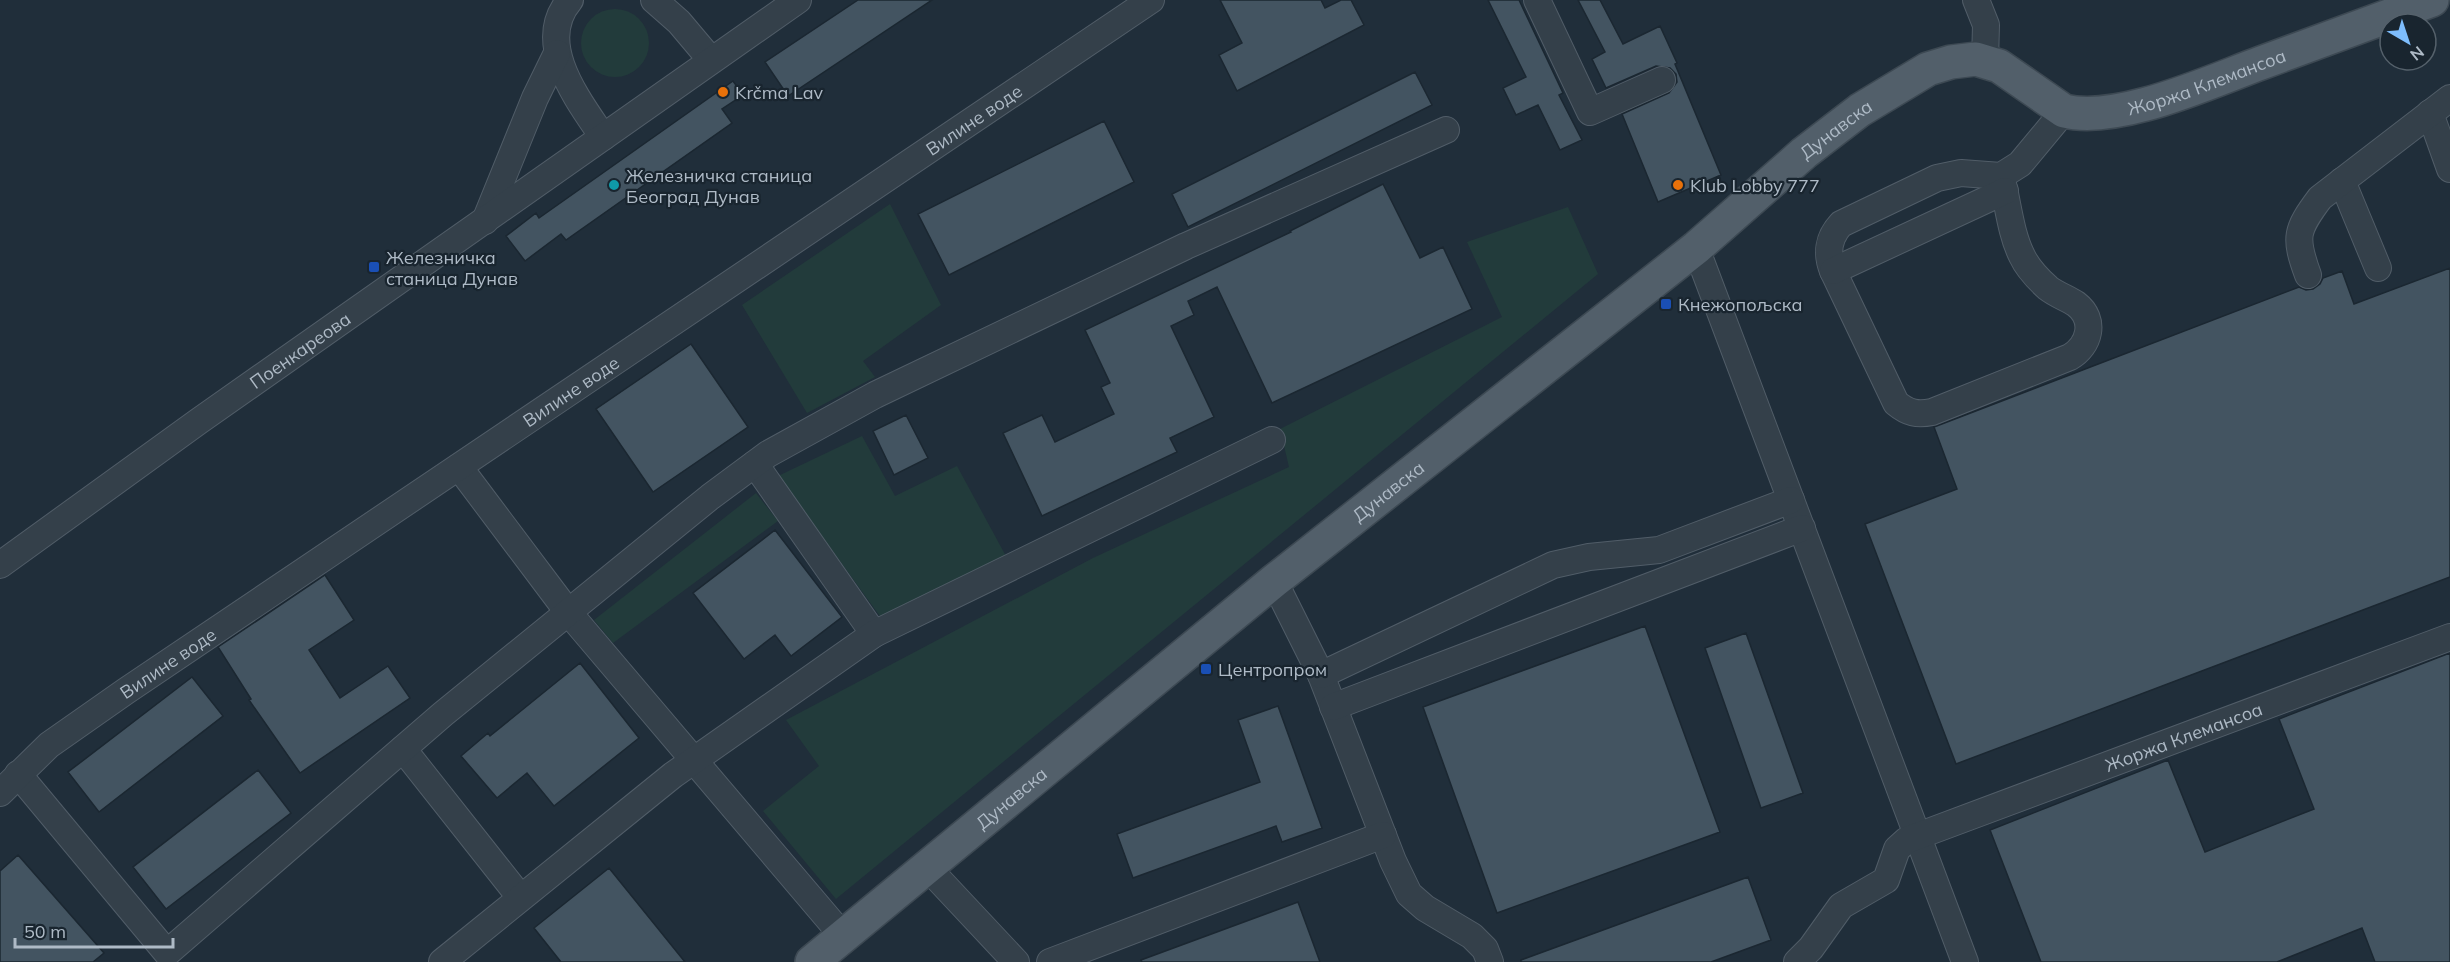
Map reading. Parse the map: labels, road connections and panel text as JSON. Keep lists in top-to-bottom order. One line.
{"streets":{"main road":["Жоржа Клемансоа","Дунавска"],"street":["Вилине воде","Поенкареова"]},"places":{"other":["Krčma Lav","Железничка станица Београд Дунав","Klub Lobby 777"],"transit":["Железничка станица Дунав","Кнежопољска","Центропром"]},"scale_bar":"50 m","north":"bottom right"}
